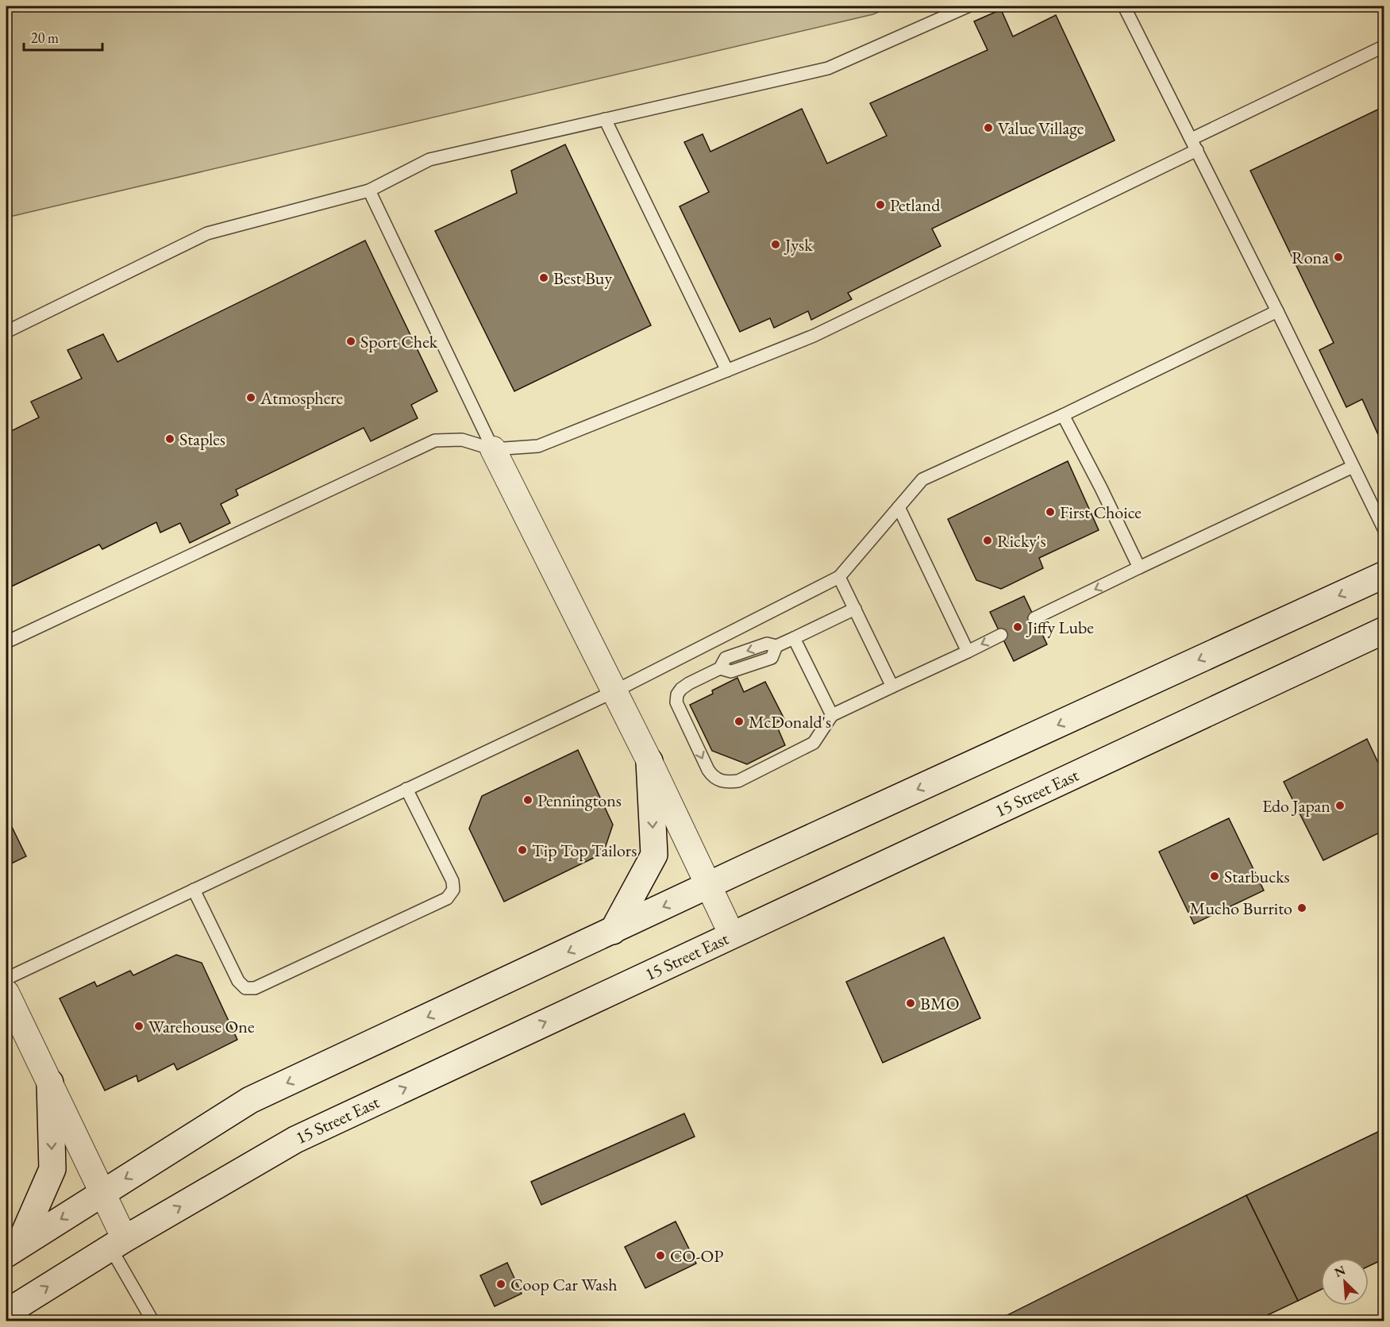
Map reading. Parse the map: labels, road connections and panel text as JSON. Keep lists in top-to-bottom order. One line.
{"streets":{"main road":["15 Street East"]},"places":["Value Village","Petland","Jysk","Rona","Best Buy","Sport Chek","Atmosphere","Staples","First Choice","Ricky's","Jiffy Lube","McDonald's","Penningtons","Edo Japan","Tip Top Tailors","Starbucks","Mucho Burrito","BMO","Warehouse One","CO-OP","Coop Car Wash"],"scale_bar":"20 m","north":"top left"}
